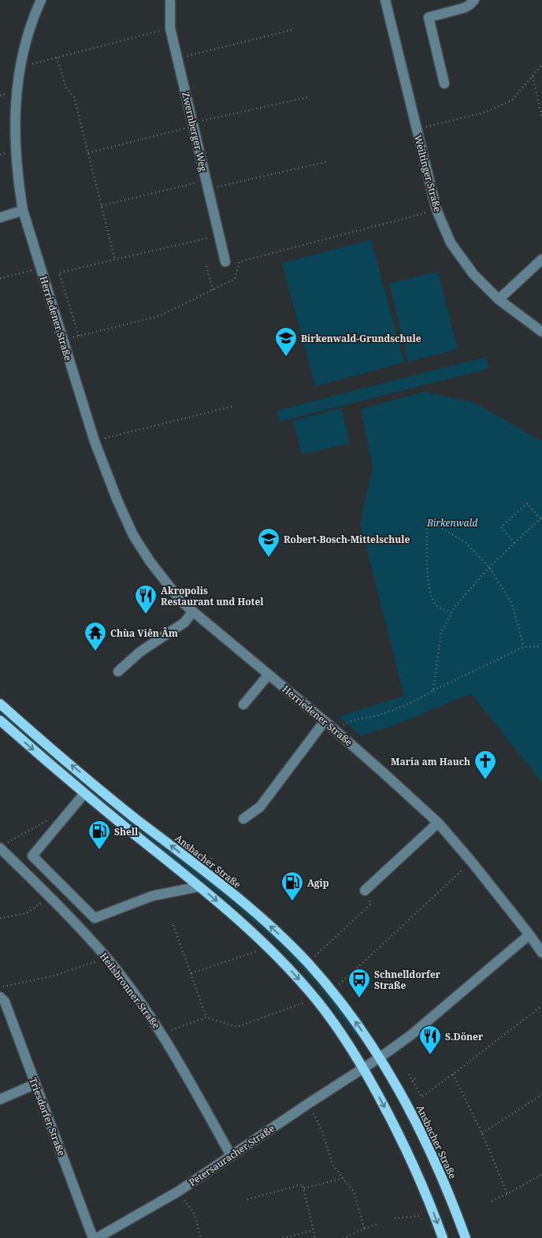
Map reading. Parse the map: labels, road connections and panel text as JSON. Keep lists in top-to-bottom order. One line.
{"streets":{"main road":["Ansbacher Straße"],"street":["Zwernberger Weg","Weiltinger Straße","Herriedener Straße","Heilsbronner Straße","Triesdorfer Straße","Petersauracher Straße"]},"crossings":[["Heilsbronner Straße","Petersauracher Straße"]],"parks":["Birkenwald"],"places":{"school or university":["Birkenwald-Grundschule","Robert-Bosch-Mittelschule"],"restaurant":["Akropolis Restaurant und Hotel","S.Döner"],"temple":["Chùa Viên Âm"],"church":["Maria am Hauch"],"fuel station":["Shell","Agip"],"bus stop":["Schnelldorfer Straße"]}}
